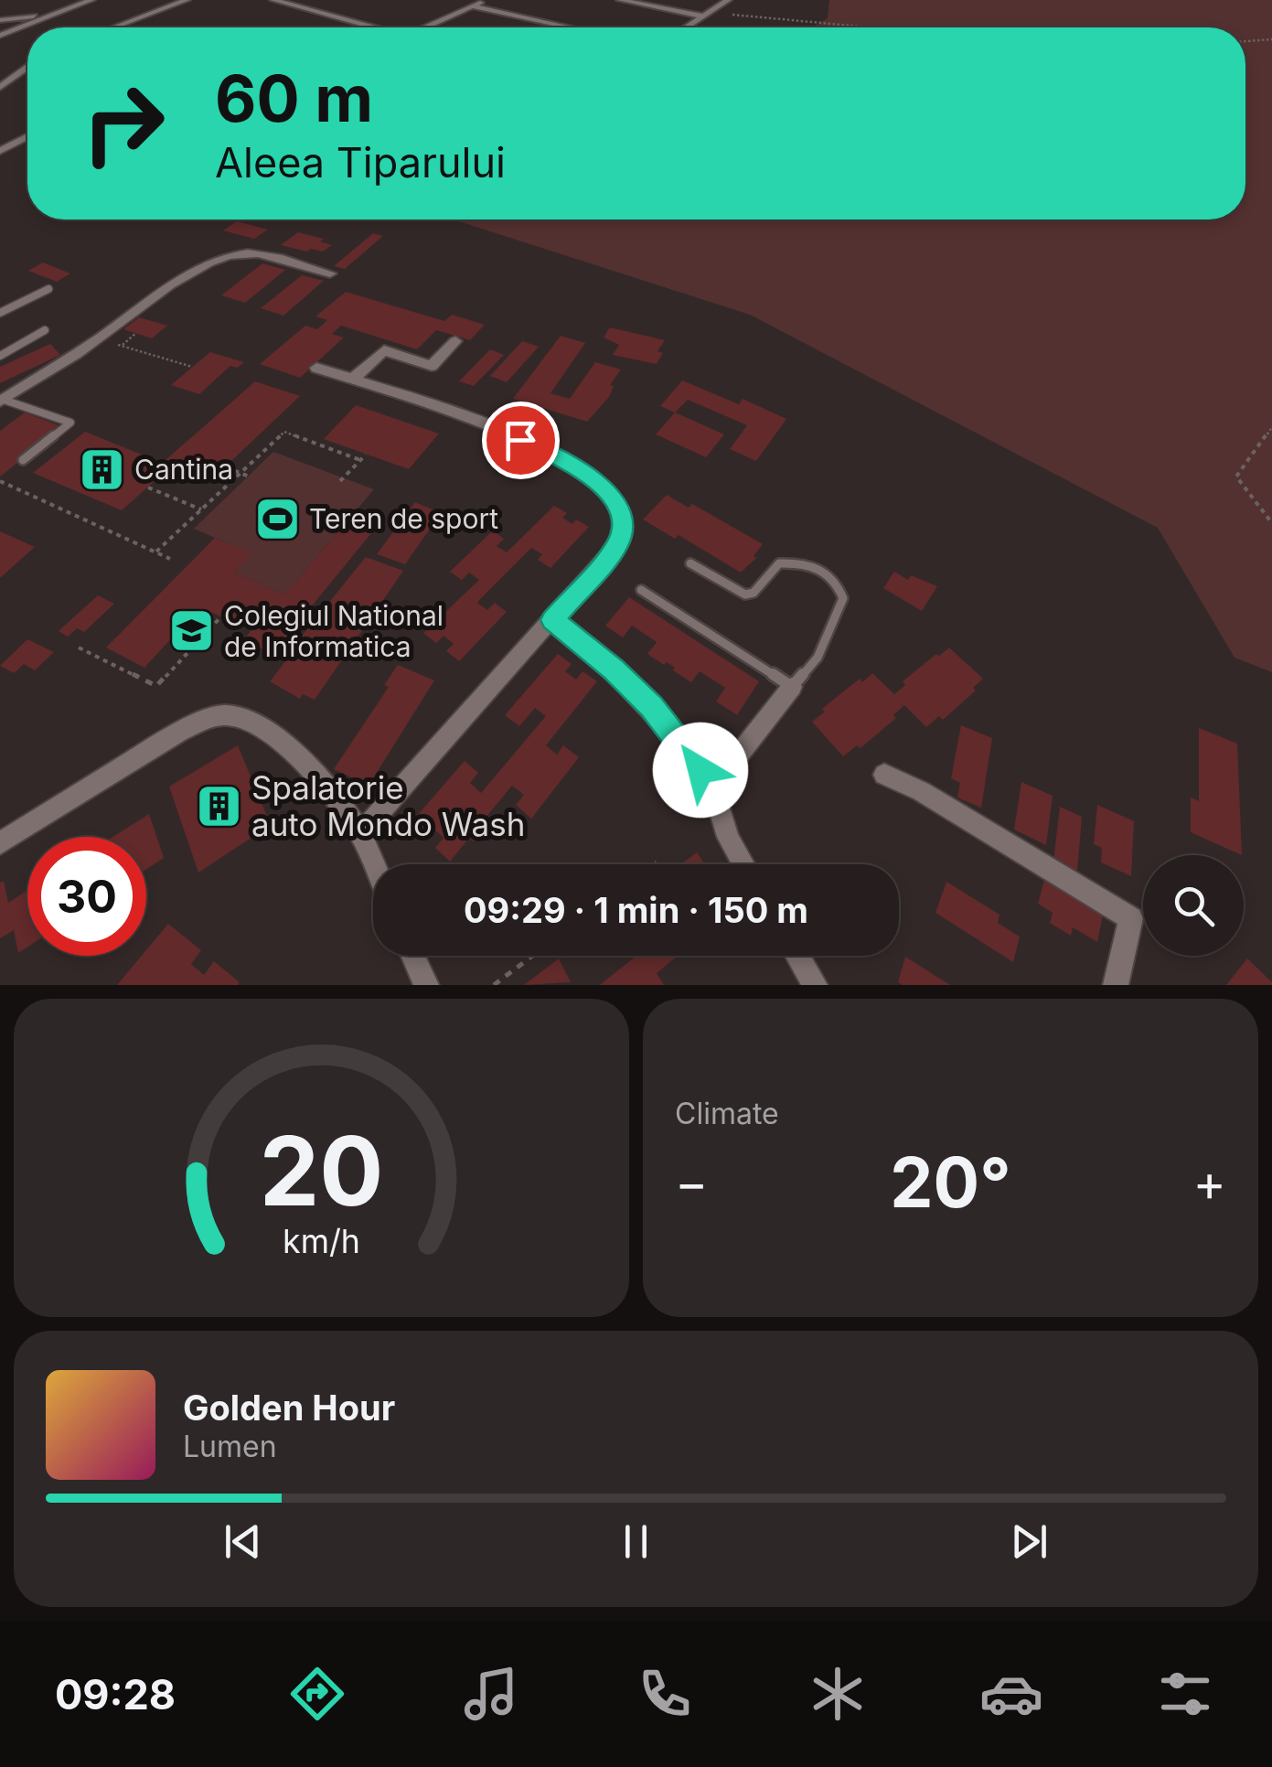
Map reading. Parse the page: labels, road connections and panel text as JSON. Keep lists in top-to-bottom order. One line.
{"places":{"building":["Cantina","Spalatorie auto Mondo Wash"],"sports":["Teren de sport"],"school or university":["Colegiul National de Informatica"]},"page":{"turn":["60 m","Aleea Tiparului"],"limit":"30","trip":"09:29 · 1 min · 150 m","tile":"Climate","heat":["−","20°","+"],"song":["Golden Hour","Lumen"],"tabs":"09:28","gauge":["20","km/h"]}}
